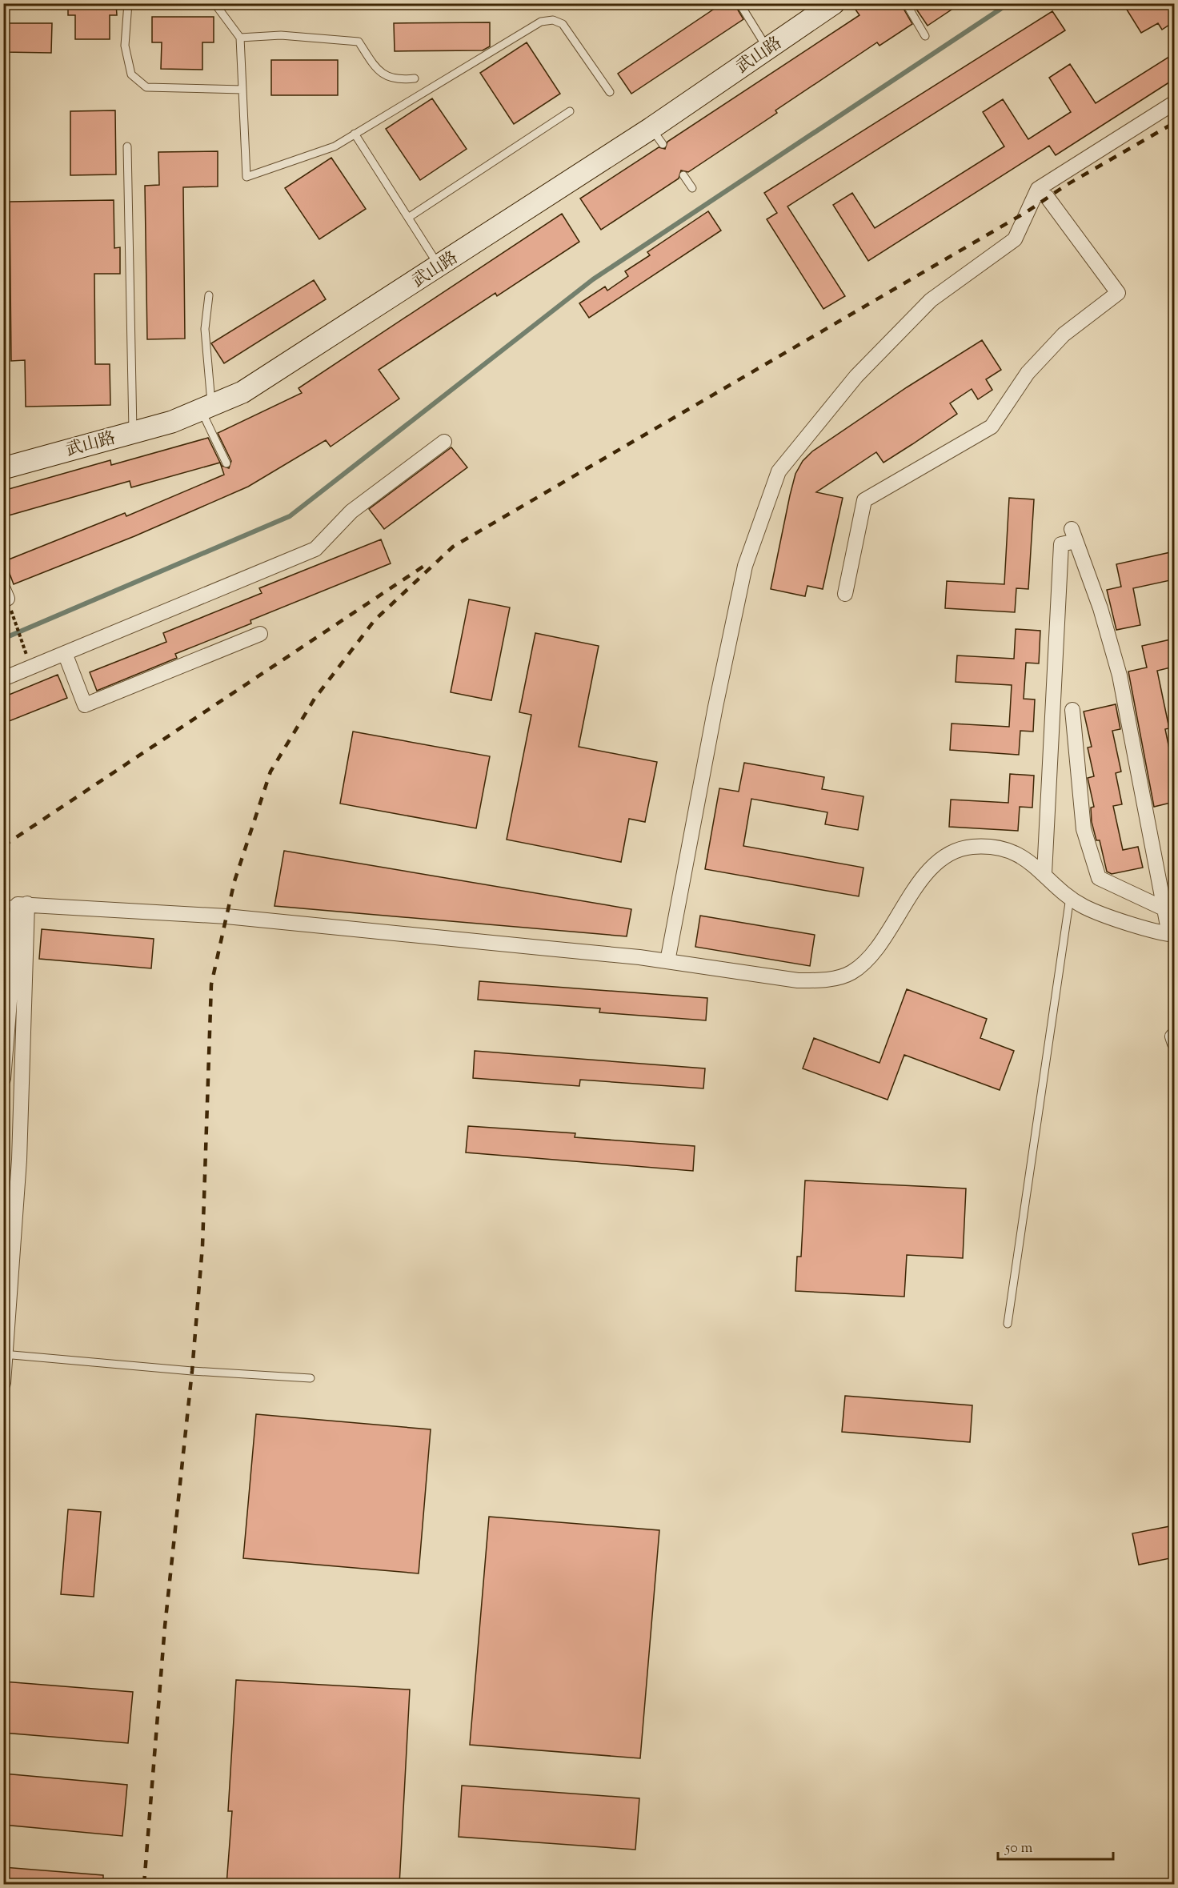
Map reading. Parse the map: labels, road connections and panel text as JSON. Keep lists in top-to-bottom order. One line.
{"streets":{"main road":["武山路"]},"scale_bar":"50 m"}
